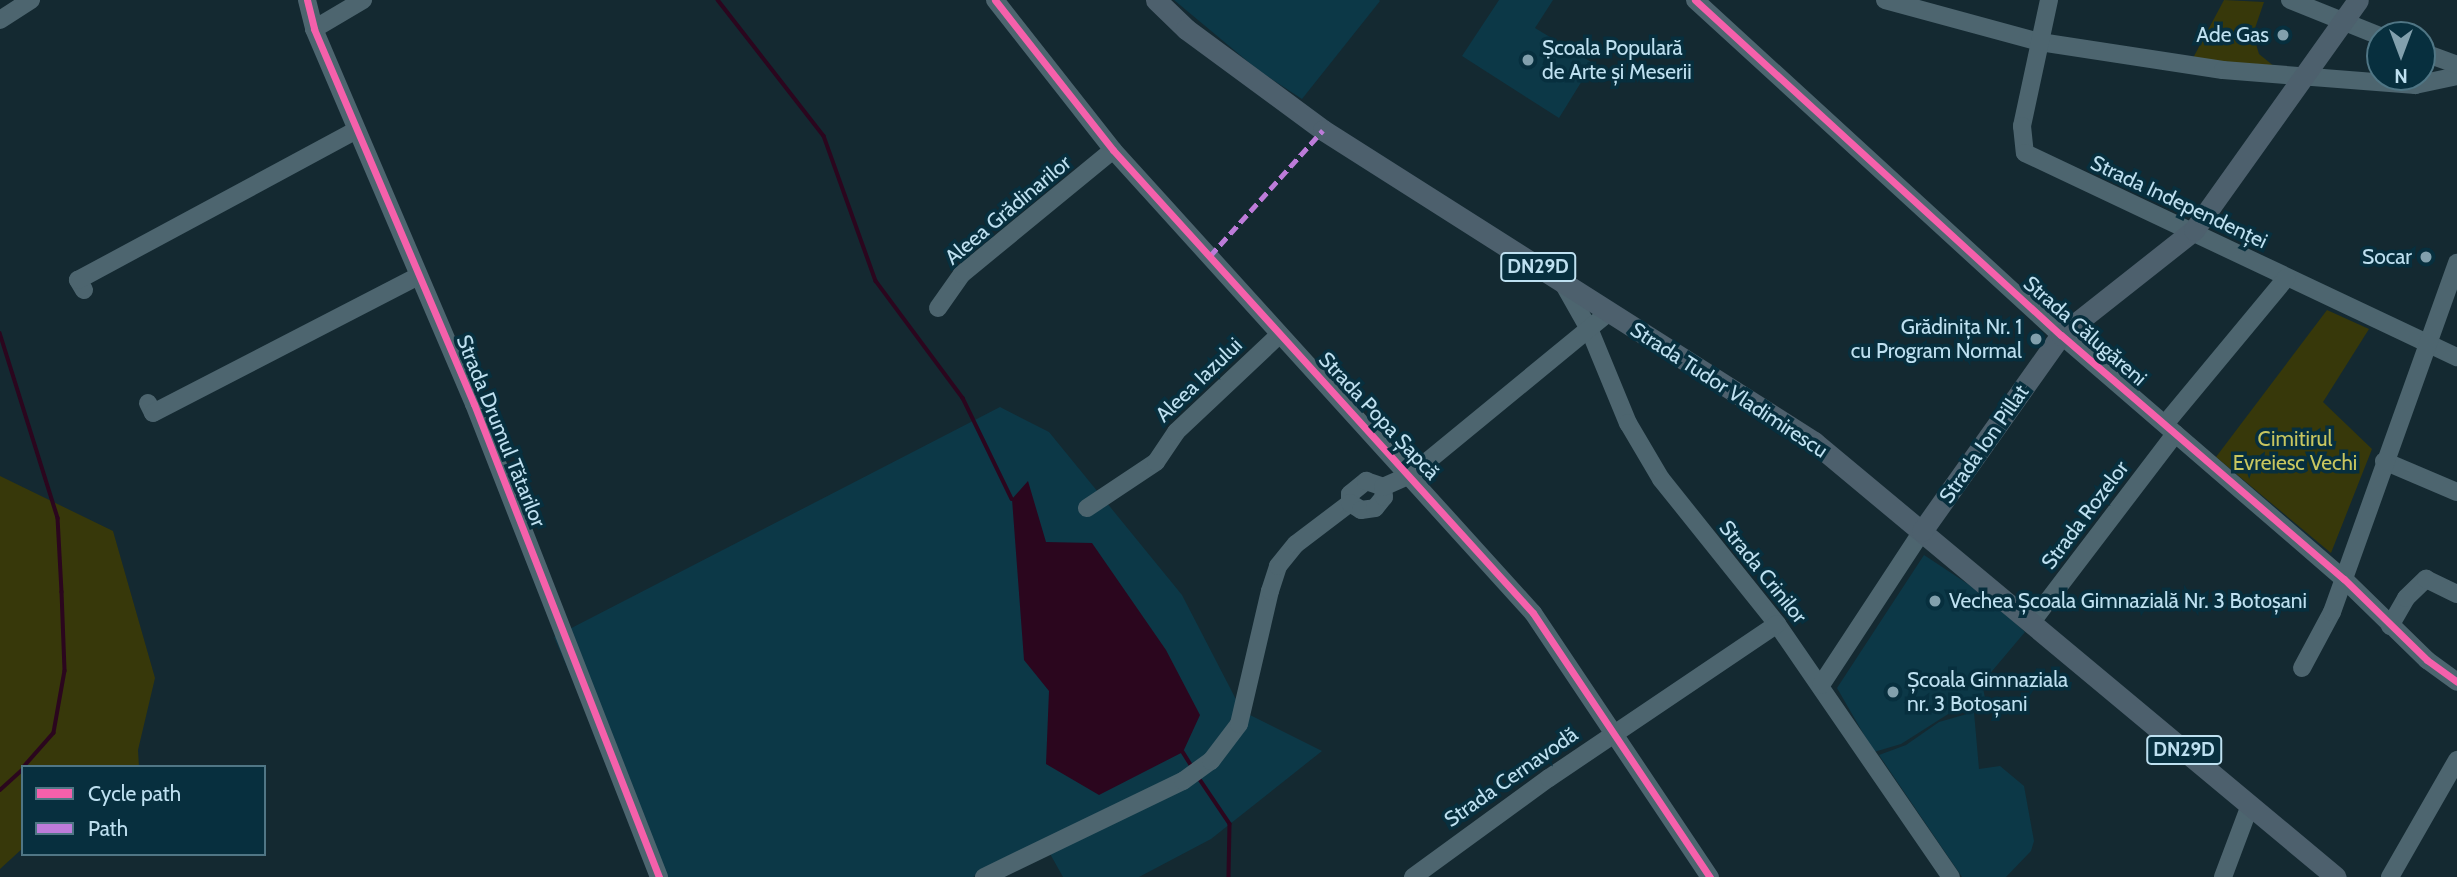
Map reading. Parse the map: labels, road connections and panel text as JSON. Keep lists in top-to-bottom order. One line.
{"streets":{"main road":["DN29D","Strada Tudor Vladimirescu","Strada Ion Pillat"],"street":["Strada Independenței","Aleea Grădinarilor","Strada Călugăreni","Aleea Iazului","Strada Popa Șapcă","Strada Drumul Tătarilor","Strada Rozelor","Strada Crinilor","Strada Cernavodă"]},"crossings":[["Strada Independenței","Strada Ion Pillat"],["Strada Independenței","Strada Rozelor"],["Aleea Grădinarilor","Strada Popa Șapcă"],["Strada Călugăreni","Strada Ion Pillat"],["Strada Călugăreni","Strada Rozelor"],["Aleea Iazului","Strada Popa Șapcă"],["Strada Tudor Vladimirescu","Strada Ion Pillat"],["Strada Tudor Vladimirescu","Strada Rozelor"],["Strada Tudor Vladimirescu","Strada Crinilor"],["Strada Popa Șapcă","Strada Cernavodă"],["Strada Ion Pillat","Strada Crinilor"],["Strada Crinilor","Strada Cernavodă"]],"parks":["Cimitirul Evreiesc Vechi"],"places":["Ade Gas","Școala Populară de Arte și Meserii","Socar","Grădinița Nr. 1 cu Program Normal","Vechea Școala Gimnazială Nr. 3 Botoșani","Școala Gimnaziala nr. 3 Botoșani"],"legend":["Cycle path","Path"],"north":"bottom"}
